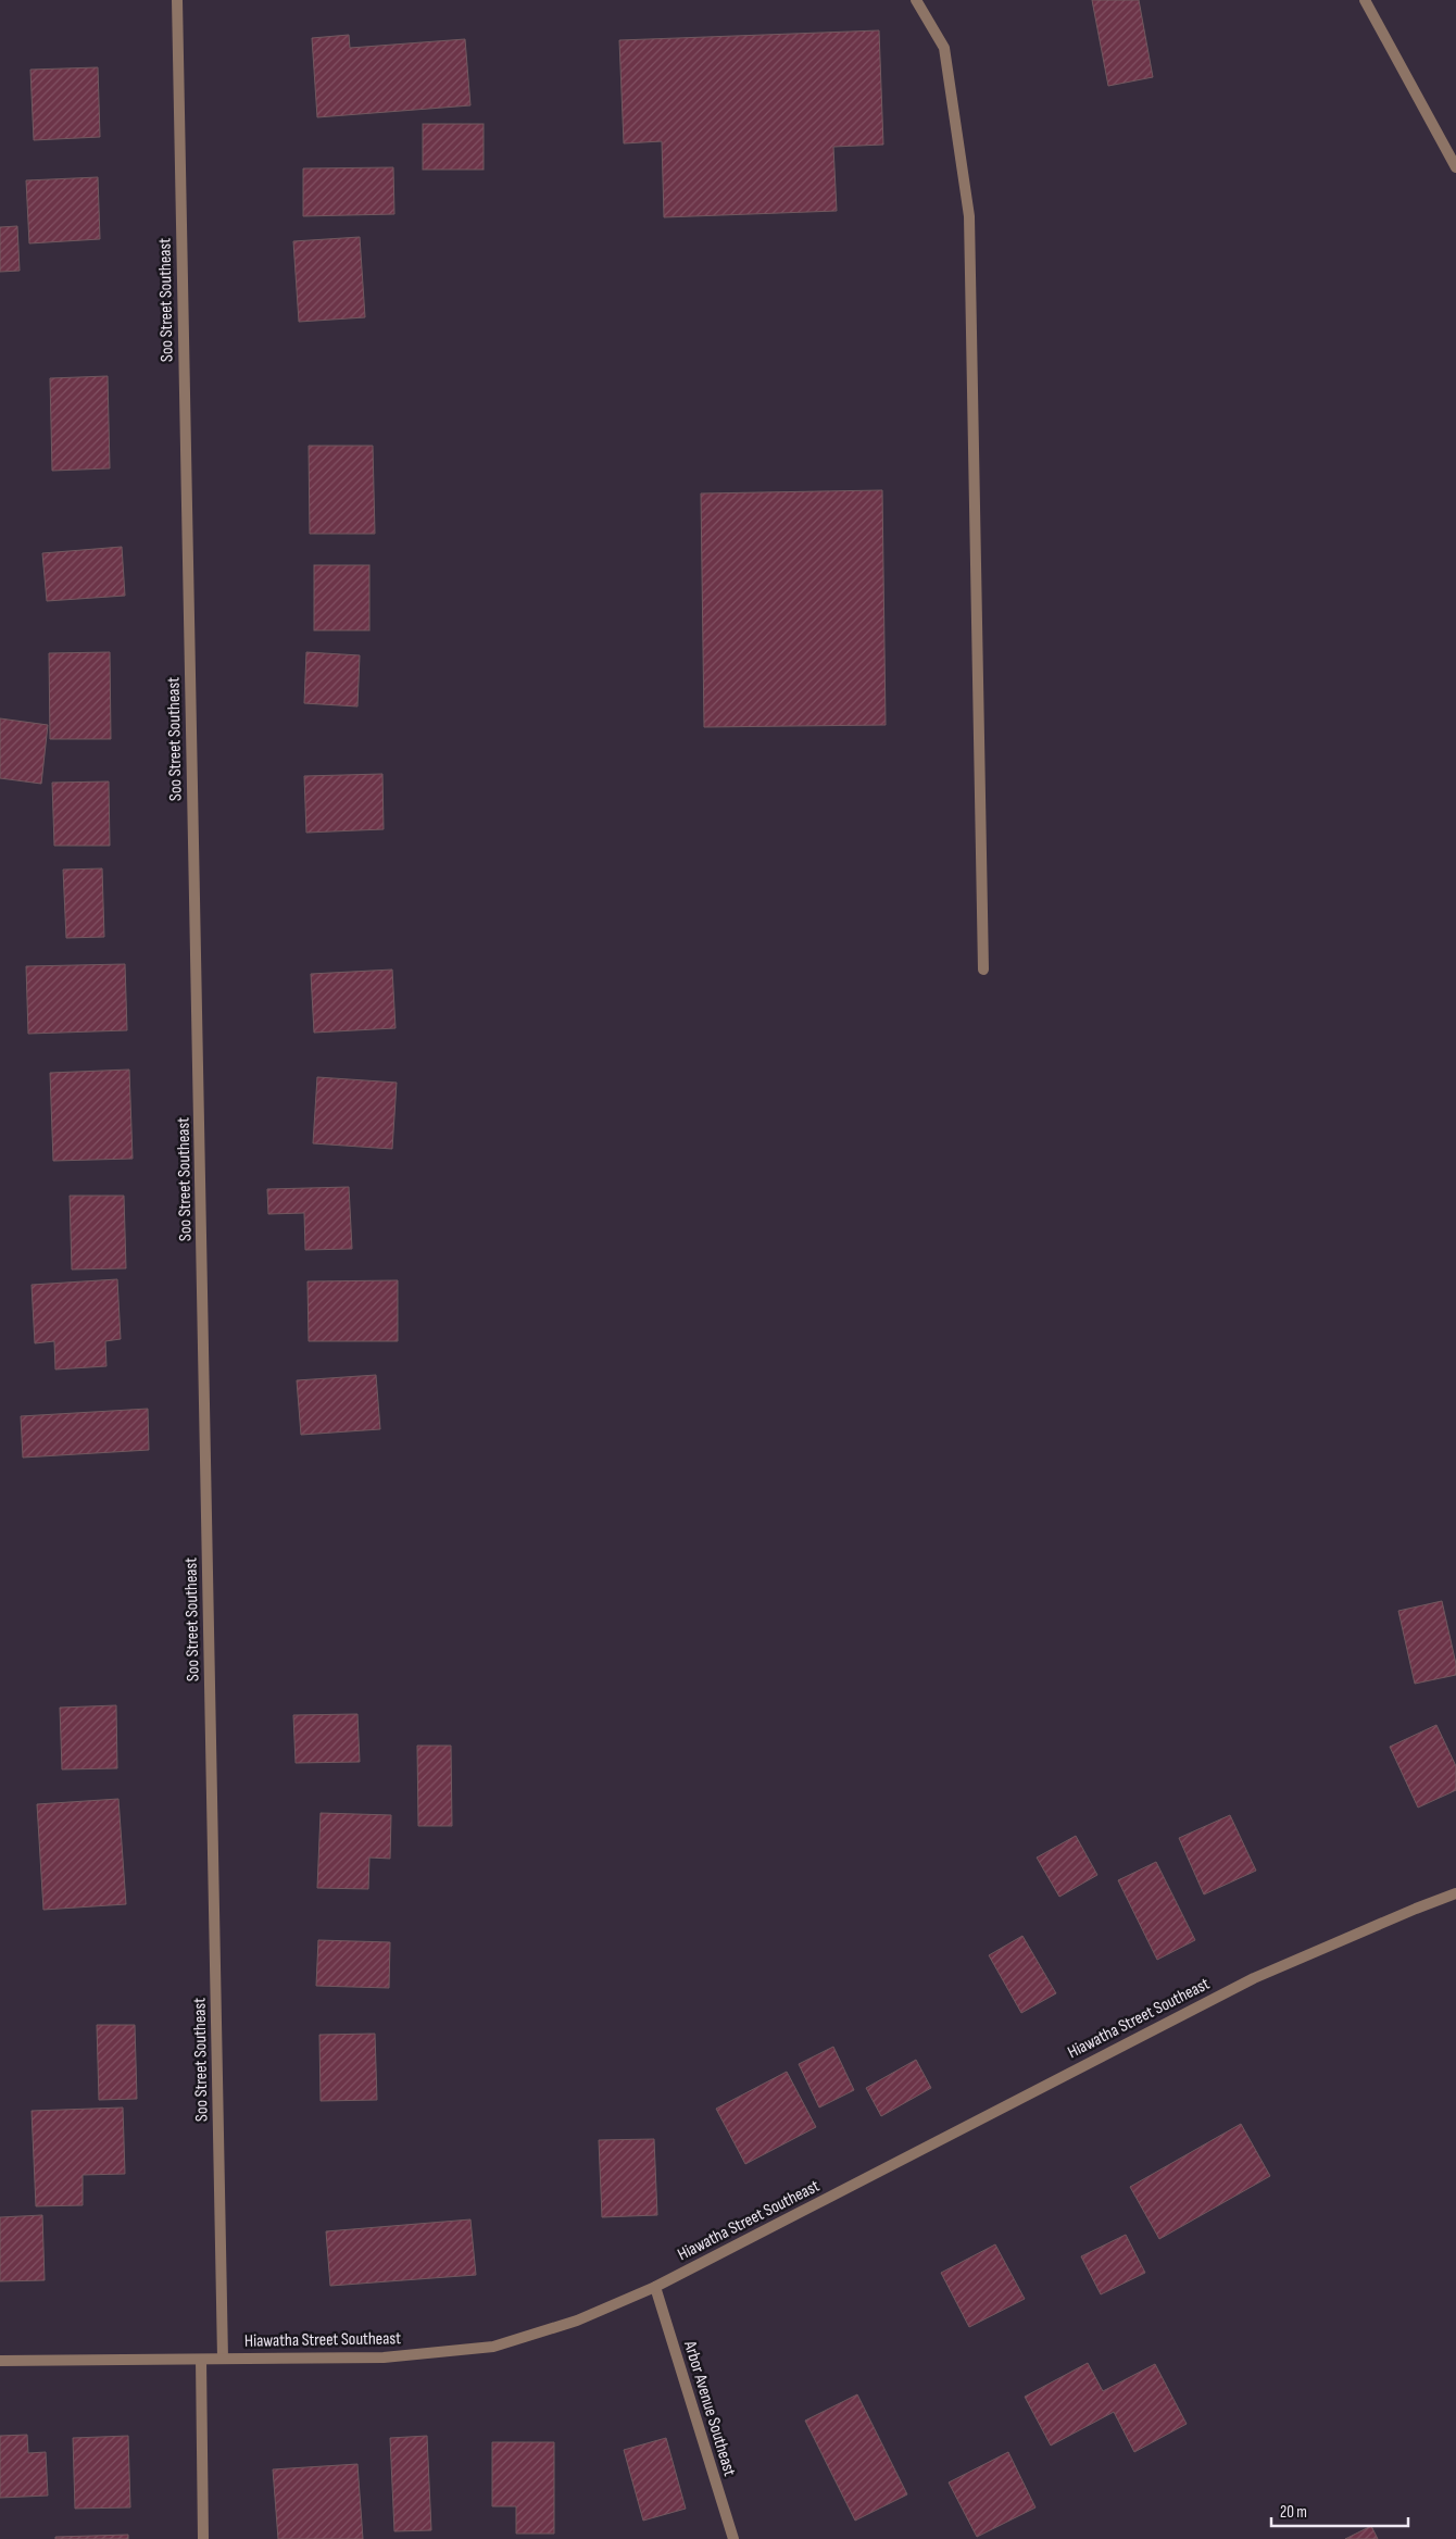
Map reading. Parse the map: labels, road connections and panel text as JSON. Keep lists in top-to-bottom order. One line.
{"streets":{"street":["Soo Street Southeast","Hiawatha Street Southeast","Arbor Avenue Southeast"]},"crossings":[["Soo Street Southeast","Hiawatha Street Southeast"],["Hiawatha Street Southeast","Arbor Avenue Southeast"]],"scale_bar":"20 m"}
